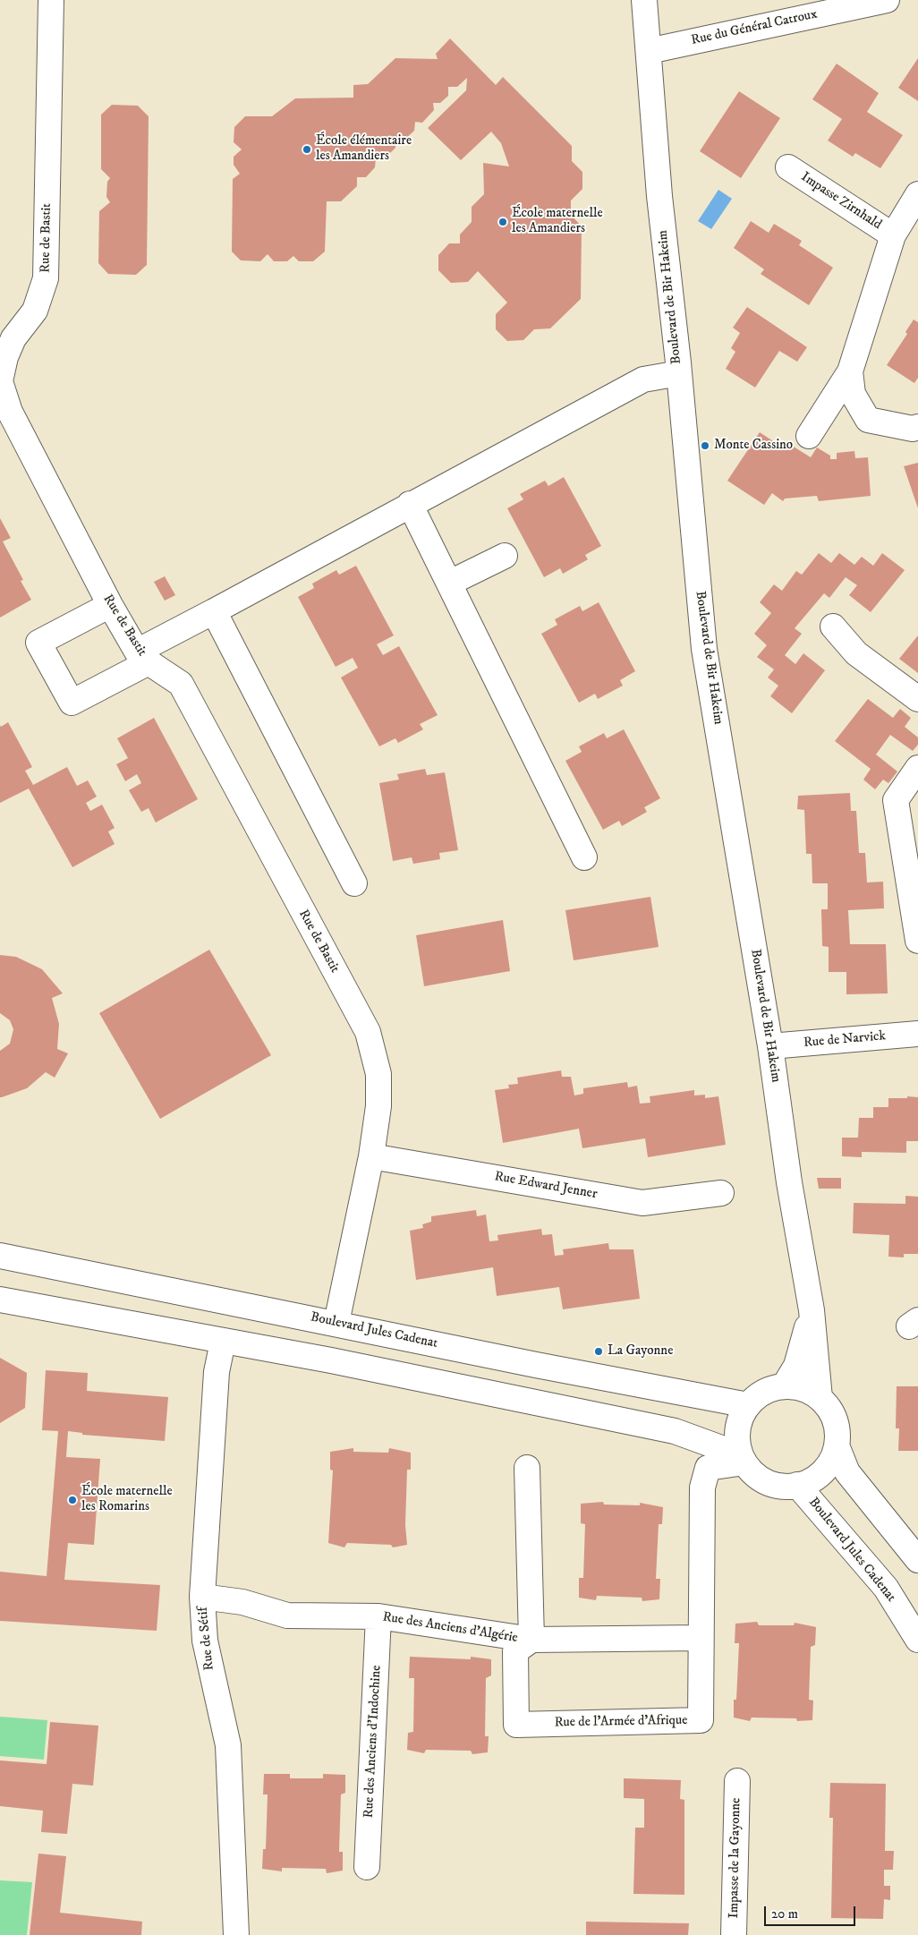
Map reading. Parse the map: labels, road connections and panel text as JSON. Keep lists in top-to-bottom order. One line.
{"streets":{"street":["Rue du Général Catroux","Impasse Zirnhald","Rue de Bastit","Boulevard de Bir Hakeim","Rue de Narvick","Rue Edward Jenner","Boulevard Jules Cadenat","Rue des Anciens d'Algérie","Rue de Sétif","Rue de l'Armée d'Afrique","Rue des Anciens d'Indochine","Impasse de la Gayonne"]},"crossings":[["Rue du Général Catroux","Boulevard de Bir Hakeim"],["Rue de Bastit","Rue Edward Jenner"],["Rue de Bastit","Boulevard Jules Cadenat"],["Boulevard de Bir Hakeim","Rue de Narvick"],["Boulevard de Bir Hakeim","Boulevard Jules Cadenat"],["Boulevard de Bir Hakeim","Rue de l'Armée d'Afrique"],["Boulevard Jules Cadenat","Rue de l'Armée d'Afrique"],["Rue des Anciens d'Algérie","Rue de Sétif"],["Rue des Anciens d'Algérie","Rue de l'Armée d'Afrique"],["Rue des Anciens d'Algérie","Rue des Anciens d'Indochine"]],"places":["École élémentaire les Amandiers","École maternelle les Amandiers","Monte Cassino","La Gayonne","École maternelle les Romarins"],"scale_bar":"20 m"}
